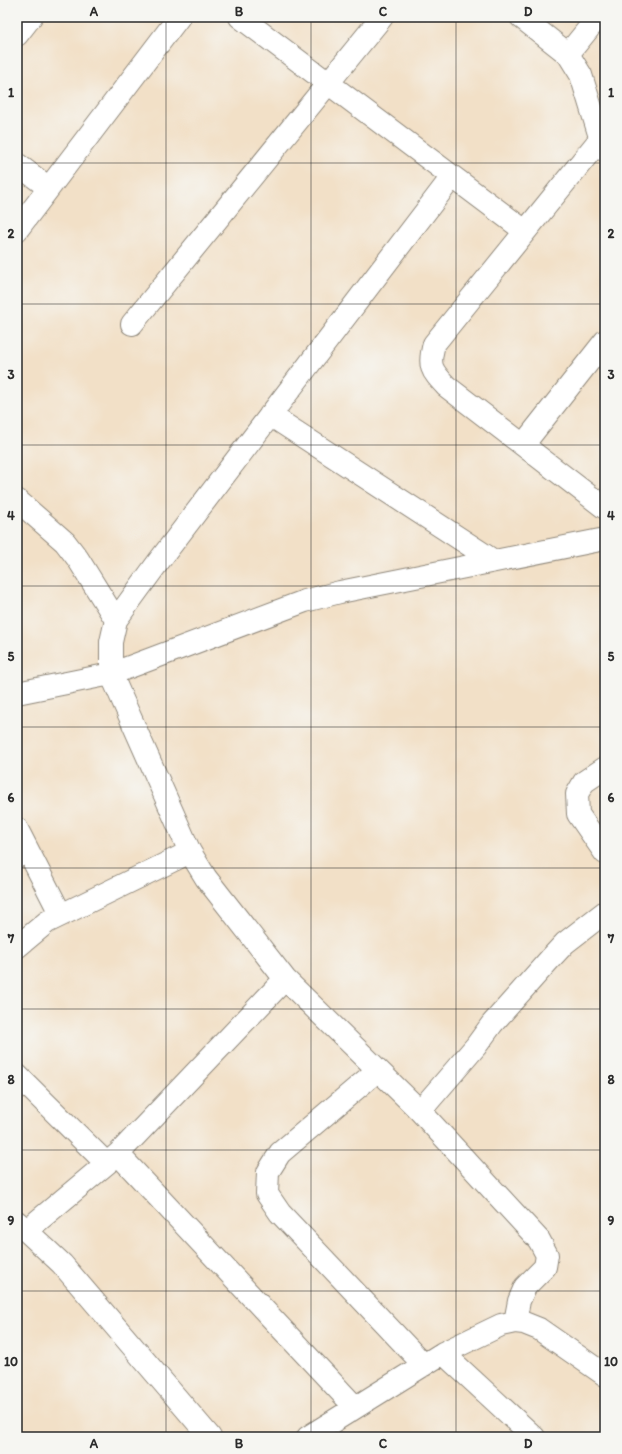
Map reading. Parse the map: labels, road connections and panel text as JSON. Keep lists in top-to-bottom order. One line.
{"grid":{"columns":["A","B","C","D"],"rows":["1","2","3","4","5","6","7","8","9","10"]}}
